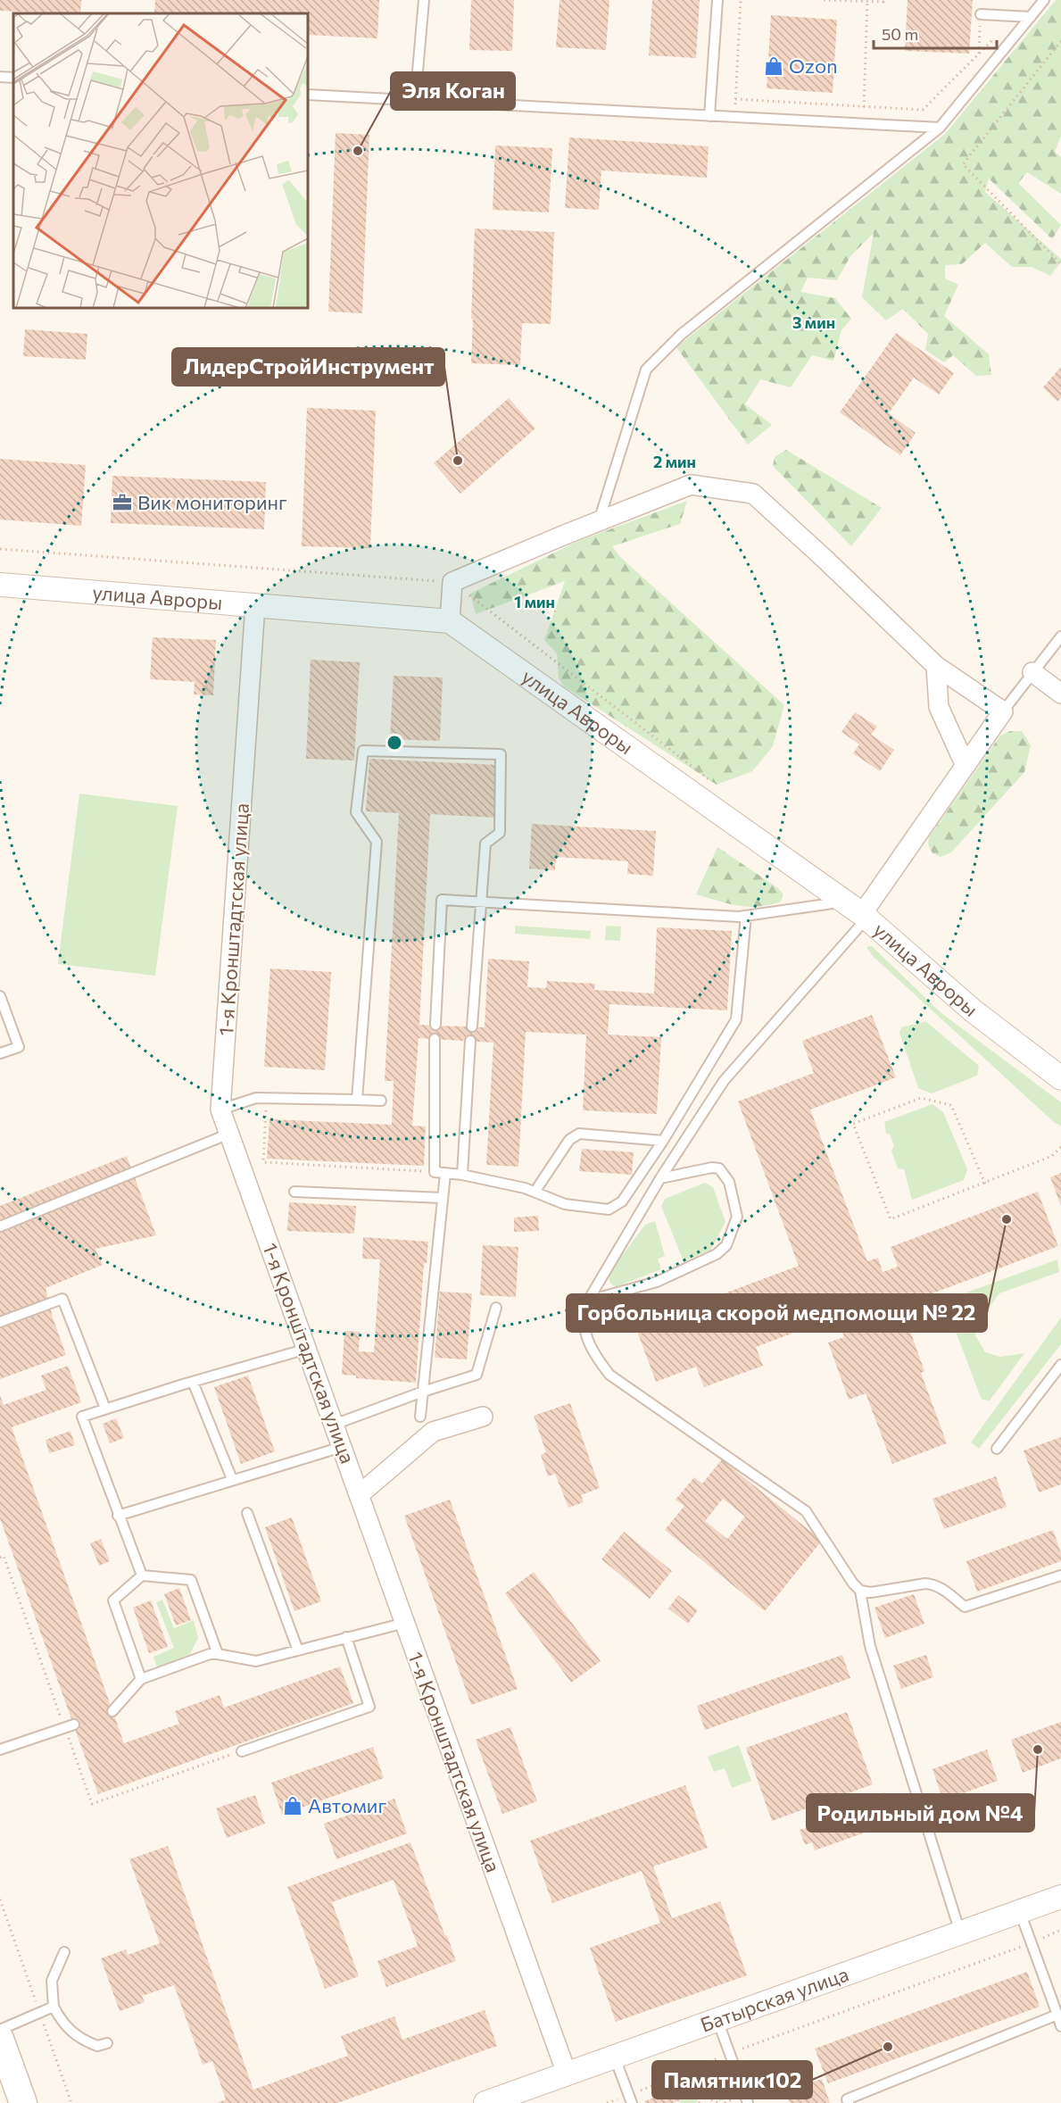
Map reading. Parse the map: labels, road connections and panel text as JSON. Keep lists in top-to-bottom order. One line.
{"streets":{"street":["улица Авроры","1-я Кронштадтская улица","Батырская улица"]},"crossings":[["улица Авроры","1-я Кронштадтская улица"],["1-я Кронштадтская улица","Батырская улица"]],"places":{"shop":["Ozon","Автомиг"],"other":["Эля Коган","ЛидерСтройИнструмент","Горбольница скорой медпомощи № 22","Родильный дом №4","Памятник102"],"office":["Вик мониторинг"]},"scale_bar":"50 m","rings":["3 мин","2 мин","1 мин"]}
